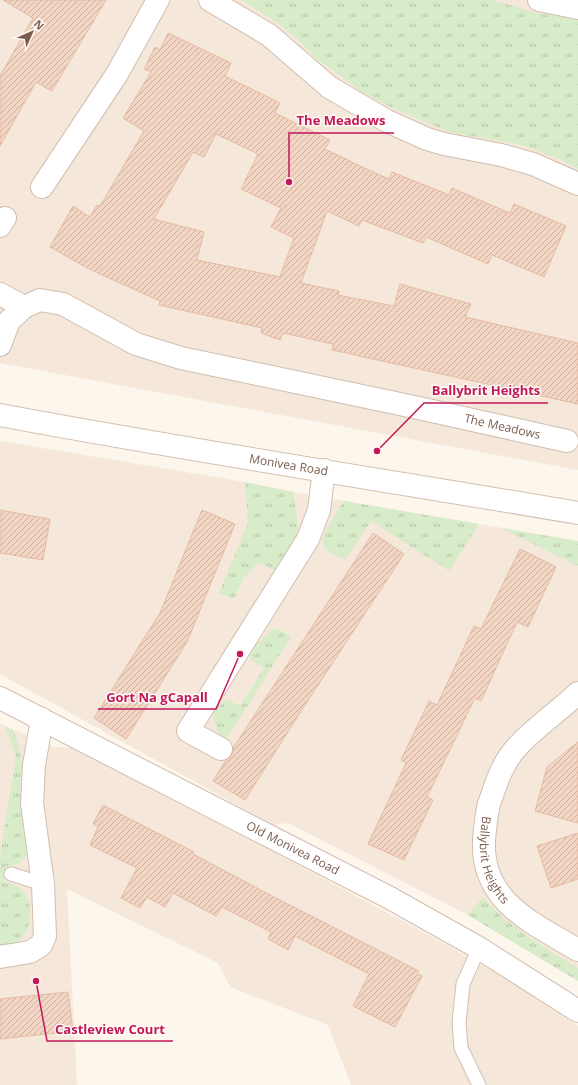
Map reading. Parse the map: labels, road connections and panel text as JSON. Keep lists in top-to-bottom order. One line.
{"streets":{"street":["The Meadows","Monivea Road","Old Monivea Road","Ballybrit Heights"]},"places":["The Meadows","Ballybrit Heights","Gort Na gCapall","Castleview Court"],"north":"top right"}
